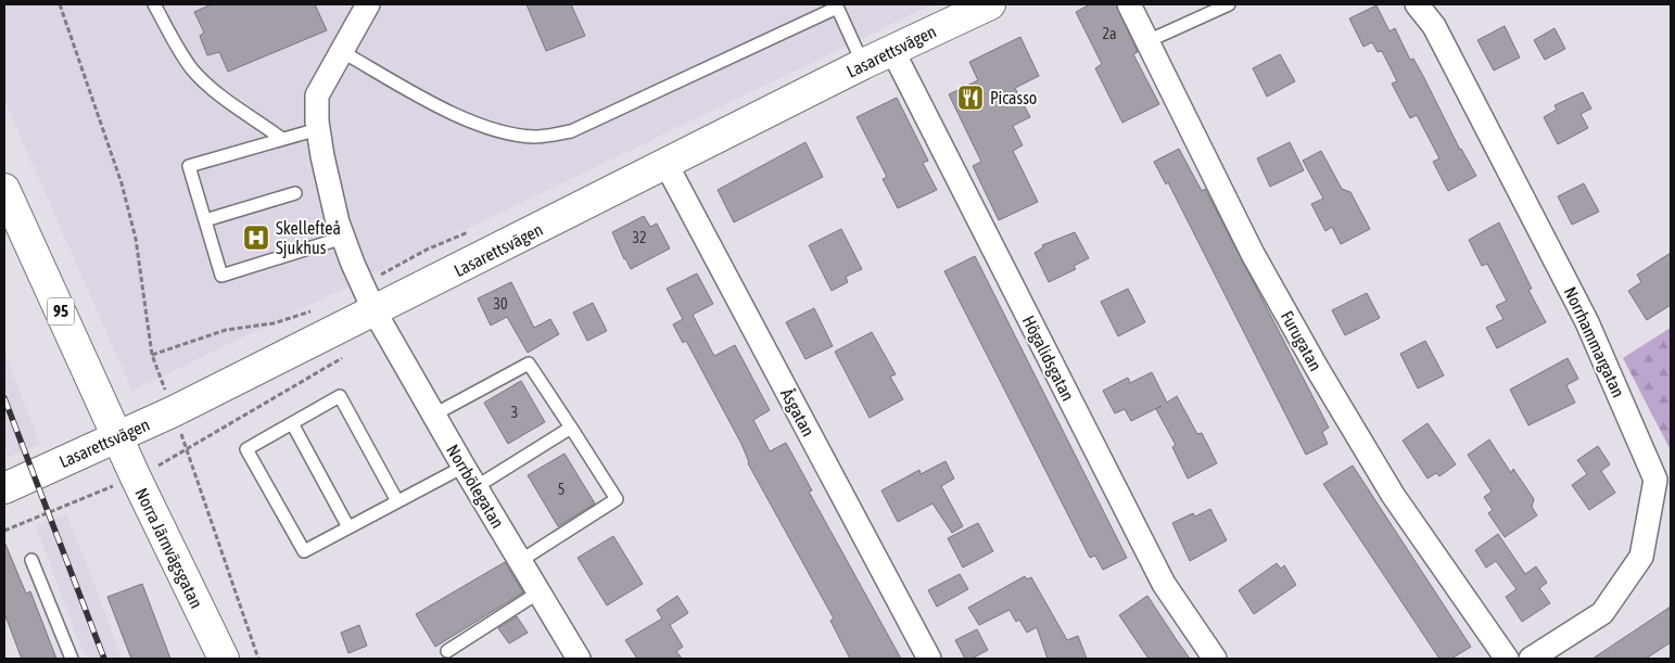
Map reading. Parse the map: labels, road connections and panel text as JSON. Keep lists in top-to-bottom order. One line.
{"streets":{"main road":["Lasarettsvägen","95","Norra Järnvägsgatan"],"street":["Furugatan","Norrhammargatan","Högalidsgatan","Åsgatan","Norrbölegatan"]},"crossings":[["Lasarettsvägen","95"],["Lasarettsvägen","Högalidsgatan"],["Lasarettsvägen","Åsgatan"],["Lasarettsvägen","Norrbölegatan"],["Lasarettsvägen","Norra Järnvägsgatan"],["95","Norra Järnvägsgatan"]],"places":{"restaurant":["Picasso"],"hospital":["Skellefteå Sjukhus"]},"house_numbers":["2a","32","30","3","5"]}
